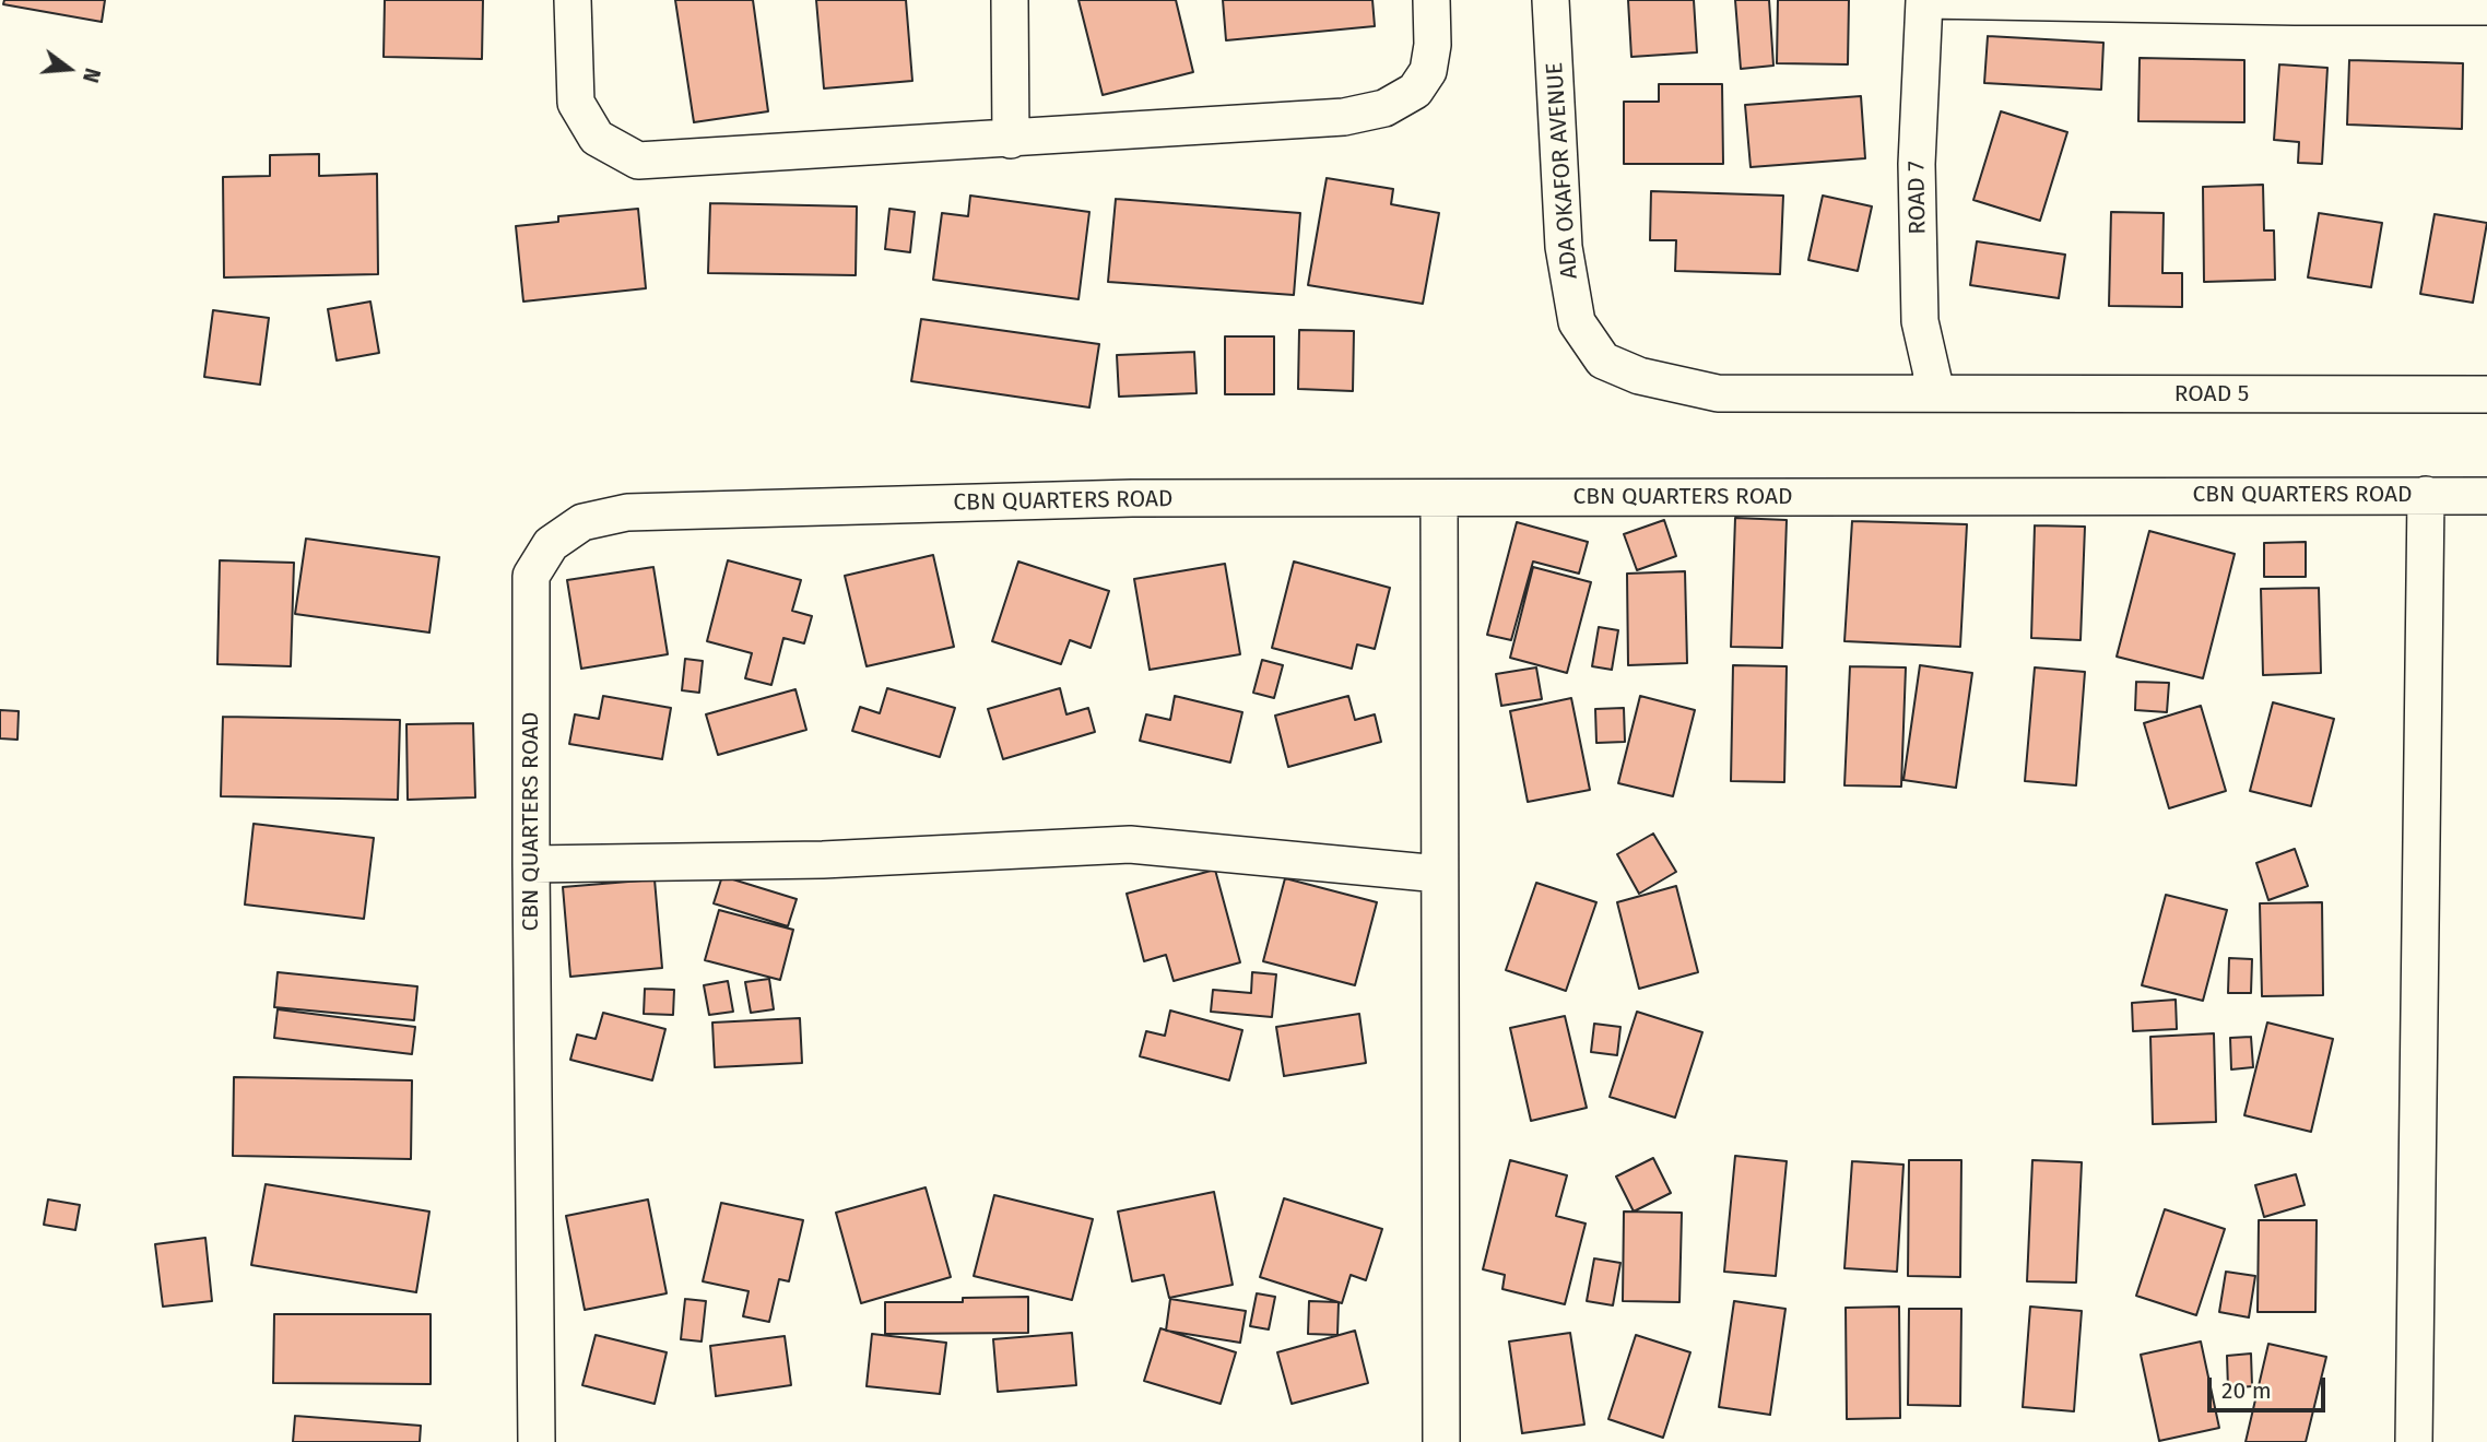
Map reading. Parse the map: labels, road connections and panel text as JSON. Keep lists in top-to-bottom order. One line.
{"streets":{"street":["ADA OKAFOR AVENUE","ROAD 7","ROAD 5","CBN QUARTERS ROAD"]},"crossings":[["ADA OKAFOR AVENUE","ROAD 7"],["ADA OKAFOR AVENUE","ROAD 5"],["ROAD 7","ROAD 5"]],"scale_bar":"20 m","north":"right"}
